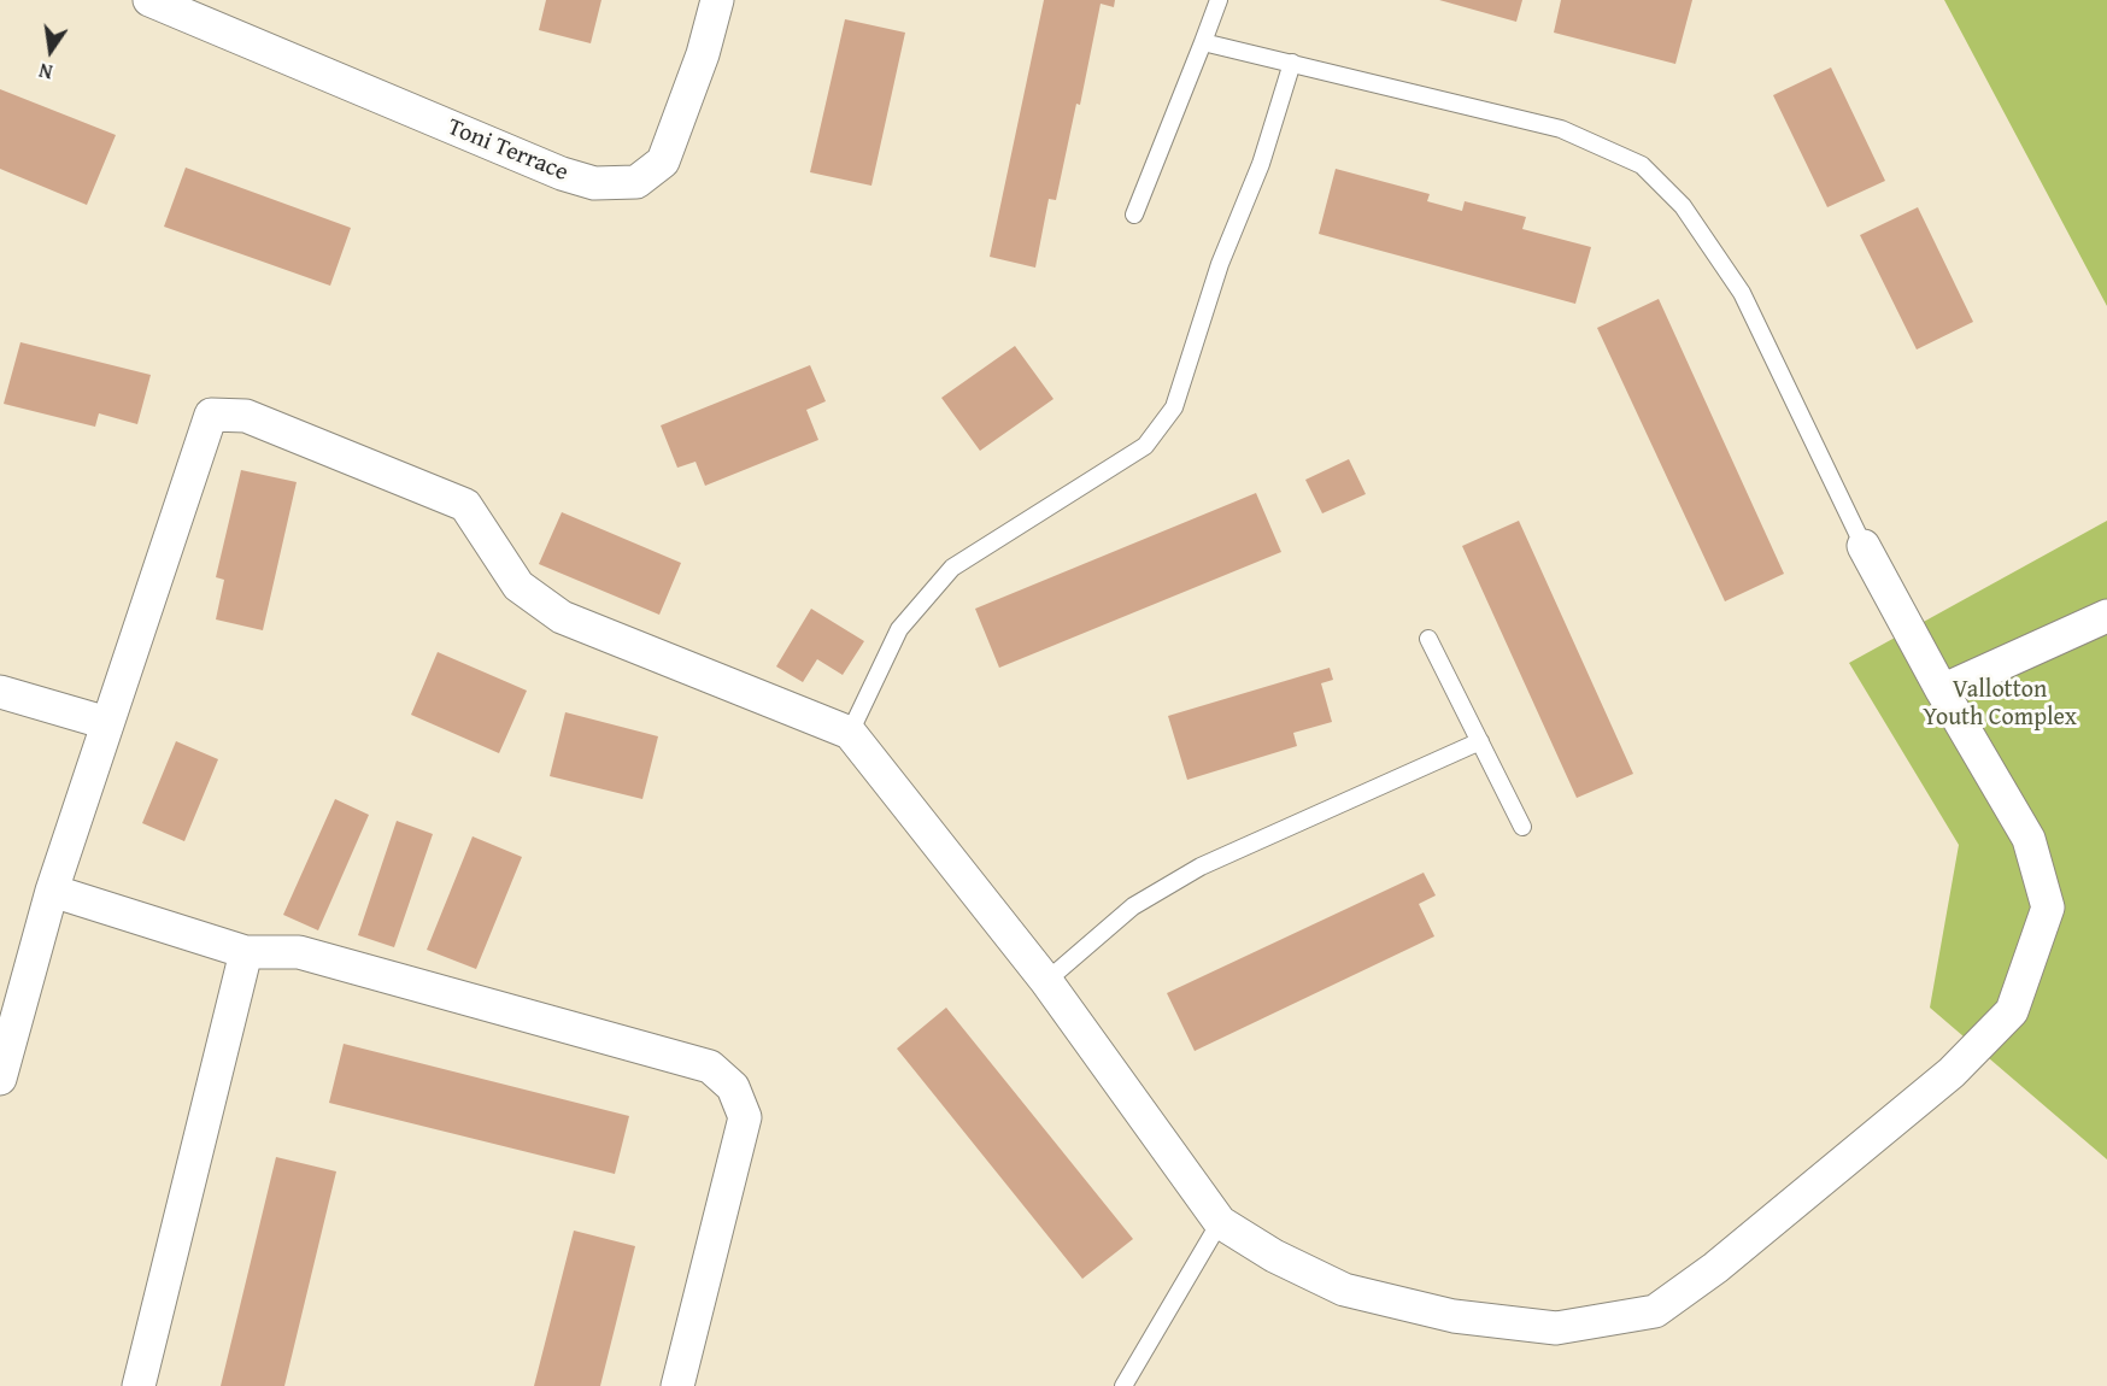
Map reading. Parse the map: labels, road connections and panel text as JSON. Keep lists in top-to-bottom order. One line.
{"streets":{"street":["Toni Terrace"]},"parks":["Vallotton Youth Complex"],"north":"bottom"}
